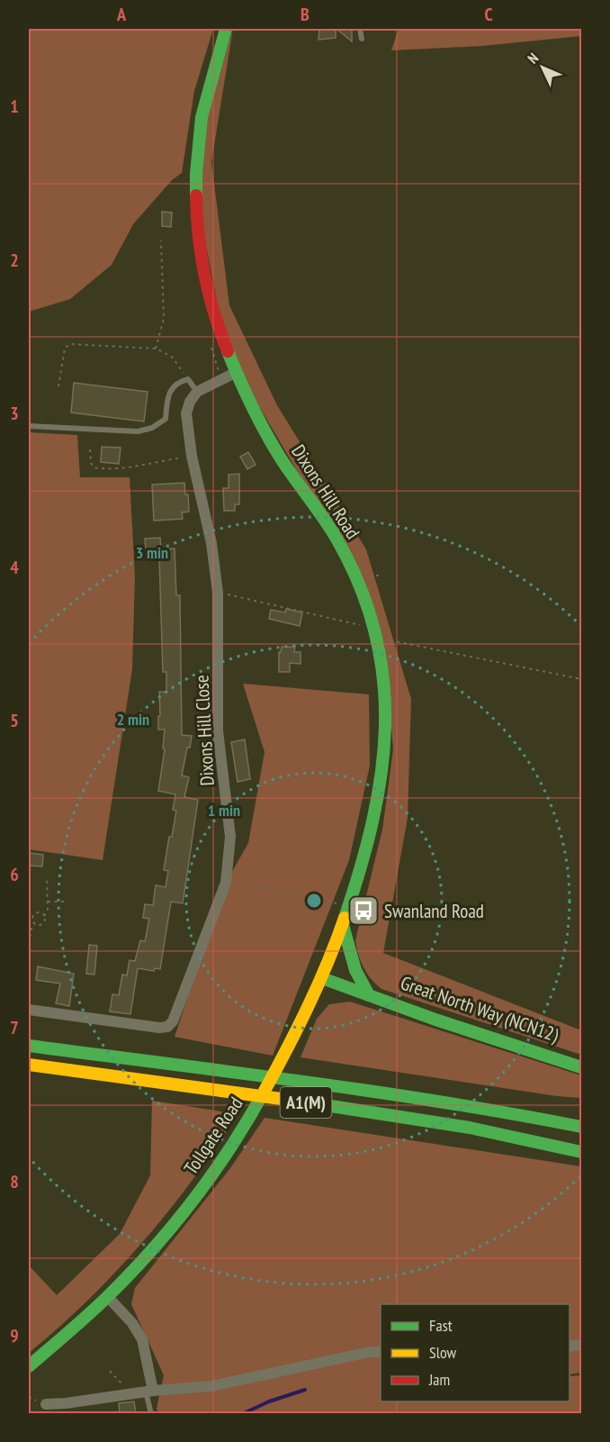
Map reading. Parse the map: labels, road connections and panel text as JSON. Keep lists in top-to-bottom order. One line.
{"streets":{"main road":["Dixons Hill Road","A1(M)","Tollgate Road"],"street":["Dixons Hill Close"]},"crossings":[["Dixons Hill Road","Tollgate Road"]],"places":{"bus stop":["Swanland Road"]},"legend":["Fast","Slow","Jam"],"north":"top left","grid":{"columns":["A","B","C"],"rows":["1","2","3","4","5","6","7","8","9"]},"rings":["3 min","2 min","1 min"]}
